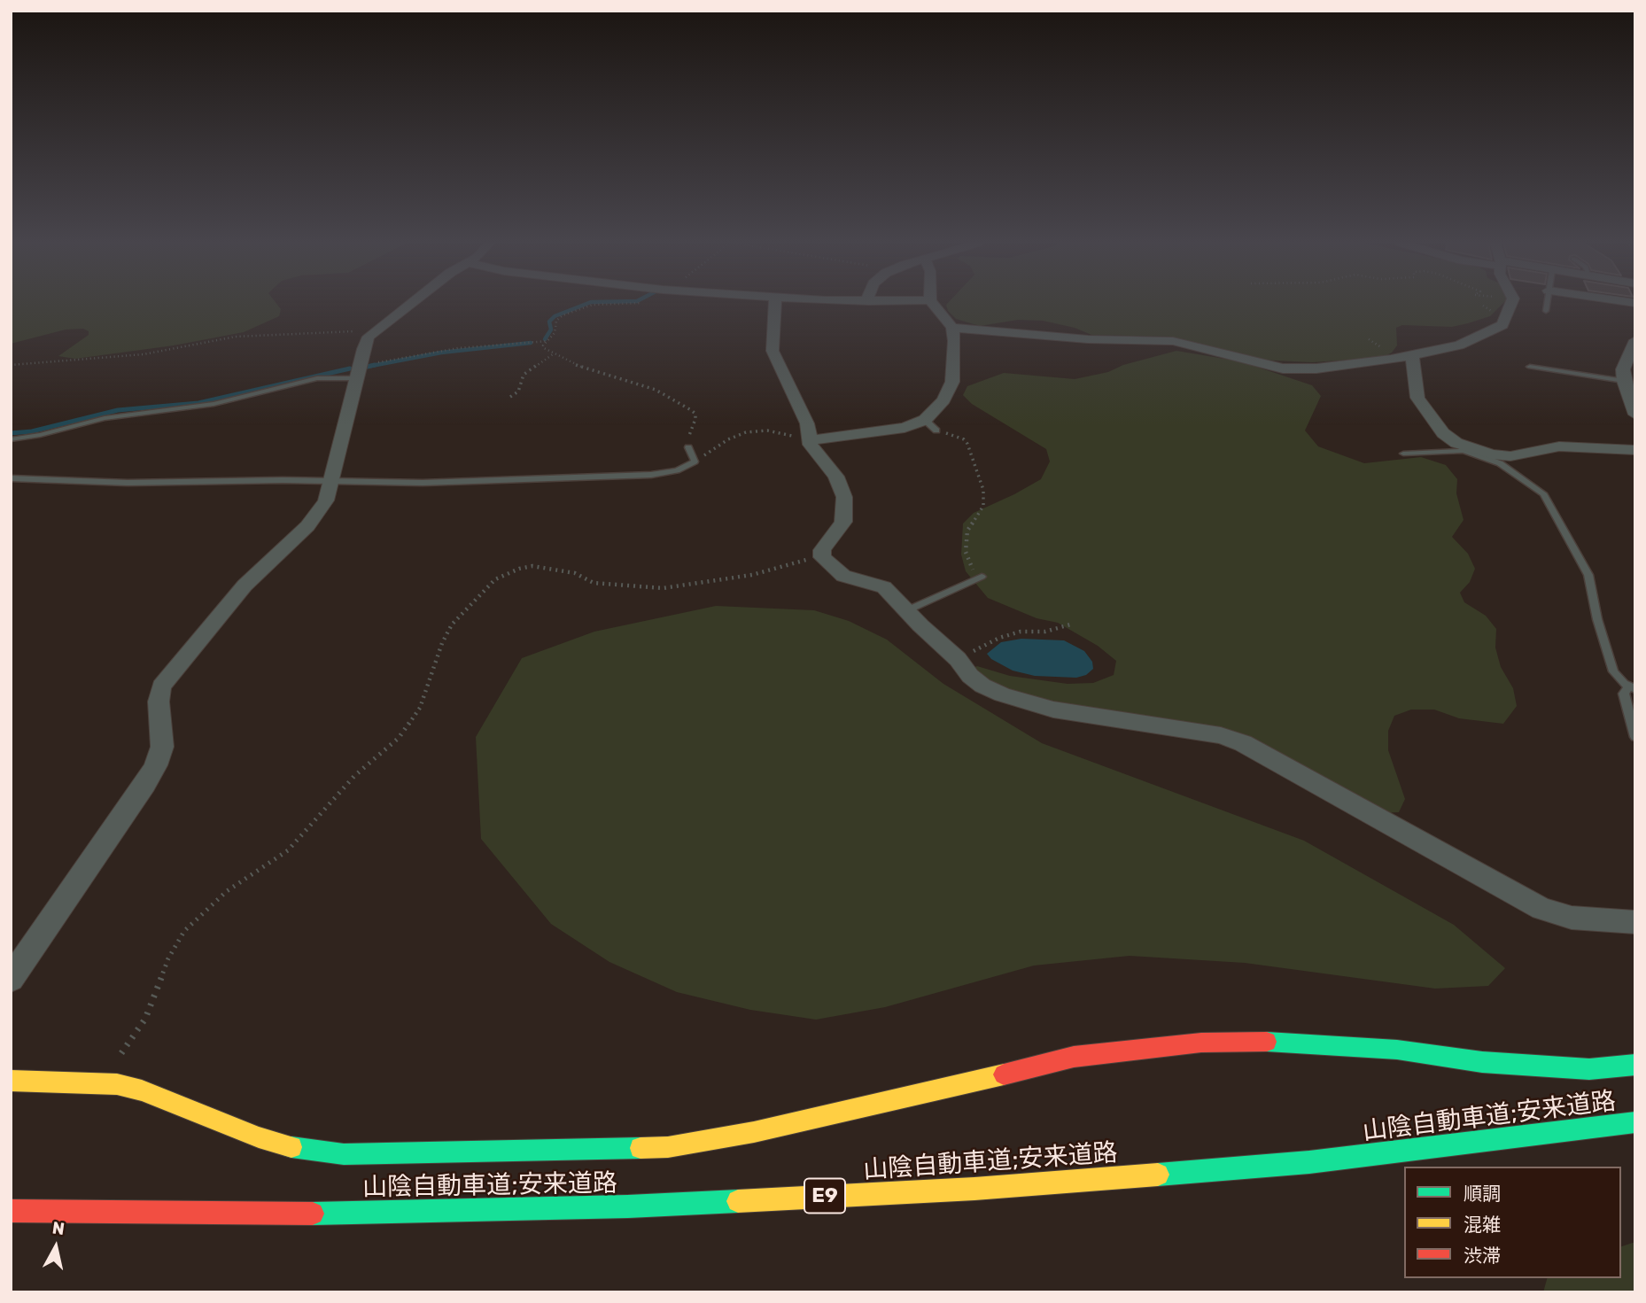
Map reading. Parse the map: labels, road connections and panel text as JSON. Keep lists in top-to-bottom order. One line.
{"streets":{"main road":["山陰自動車道;安来道路","E9"]},"legend":["順調","混雑","渋滞"],"north":"top"}
